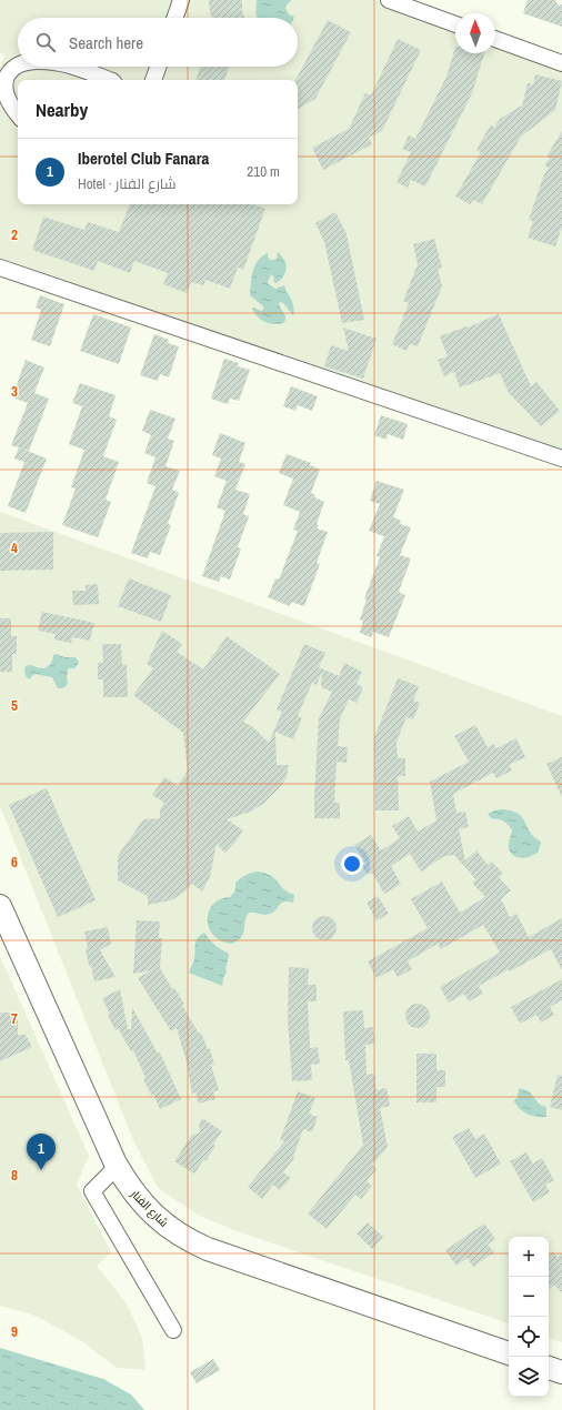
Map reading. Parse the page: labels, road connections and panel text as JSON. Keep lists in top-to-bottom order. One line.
{"streets":{"street":["شارع الفنار"]},"north":"top","page":{"search":"Search here","heading":"Nearby","list":[{"mark":"1","name":"Iberotel Club Fanara","note":"Hotel · شارع الفنار","value":"210 m"}],"pins":"1","map_buttons":["+","−"]},"grid":{"rows":["2","3","4","5","6","7","8","9"]}}
